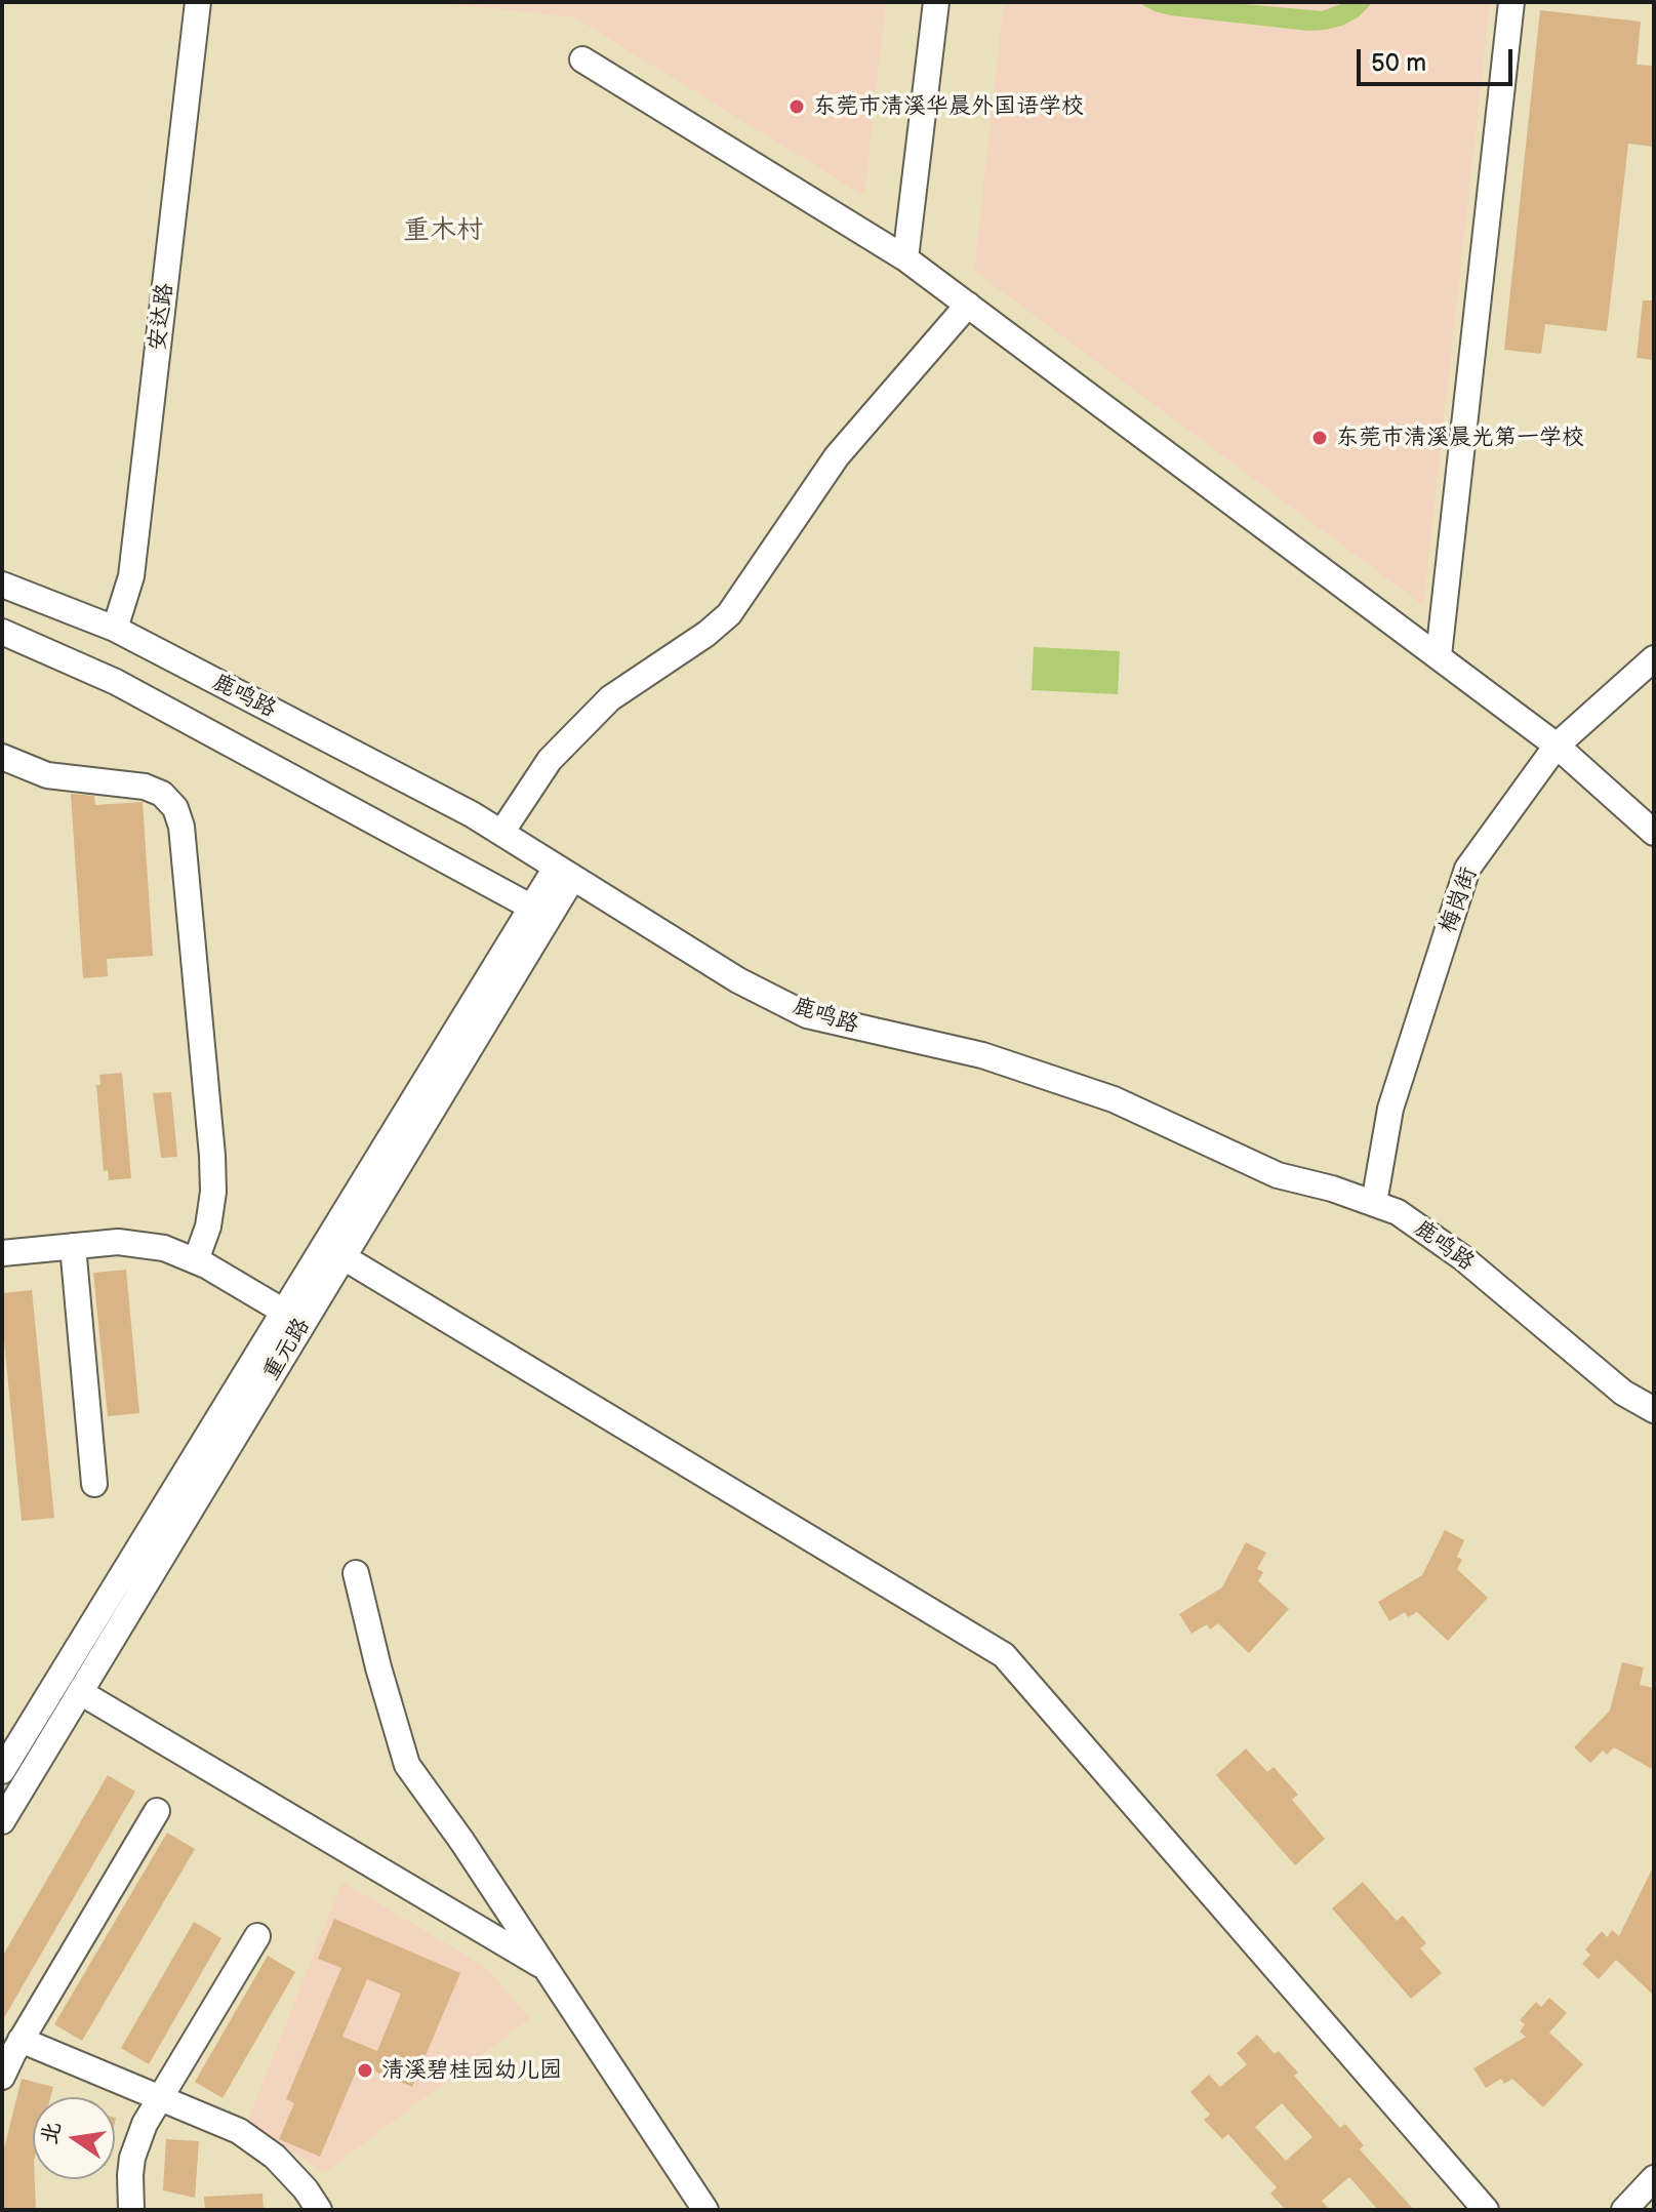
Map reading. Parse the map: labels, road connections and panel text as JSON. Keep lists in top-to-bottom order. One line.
{"streets":{"street":["安达路","鹿鸣路","梅岗街","重元路"]},"crossings":[["安达路","鹿鸣路"],["鹿鸣路","梅岗街"],["鹿鸣路","重元路"]],"districts":["重木村"],"places":["东莞市清溪华晨外国语学校","东莞市清溪晨光第一学校","清溪碧桂园幼儿园"],"scale_bar":"50 m","north":"left"}
